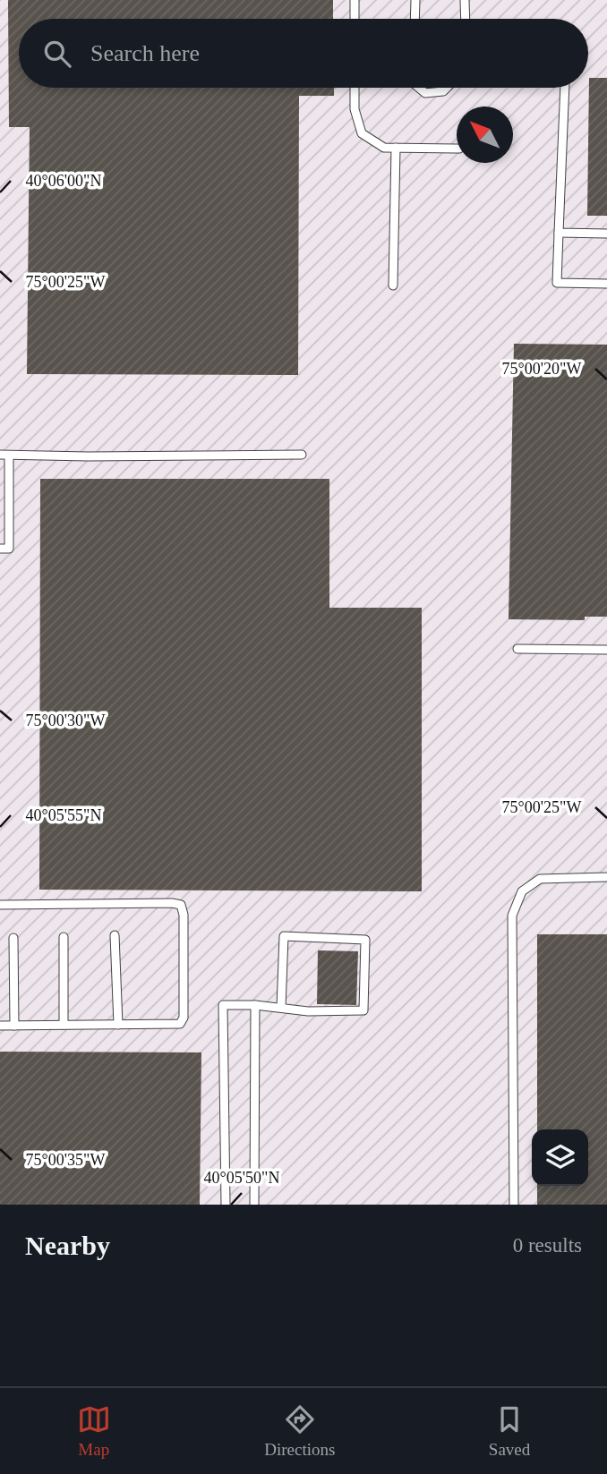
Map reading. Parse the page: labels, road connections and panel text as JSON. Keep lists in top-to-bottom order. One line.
{"north":"top left","page":{"search":"Search here","heading":["Nearby","0 results"],"nav":["Map","Directions","Saved"]},"coordinates":["40°06'00\"N","75°00'25\"W","75°00'20\"W","75°00'30\"W","40°05'55\"N","75°00'35\"W","40°05'50\"N"]}
